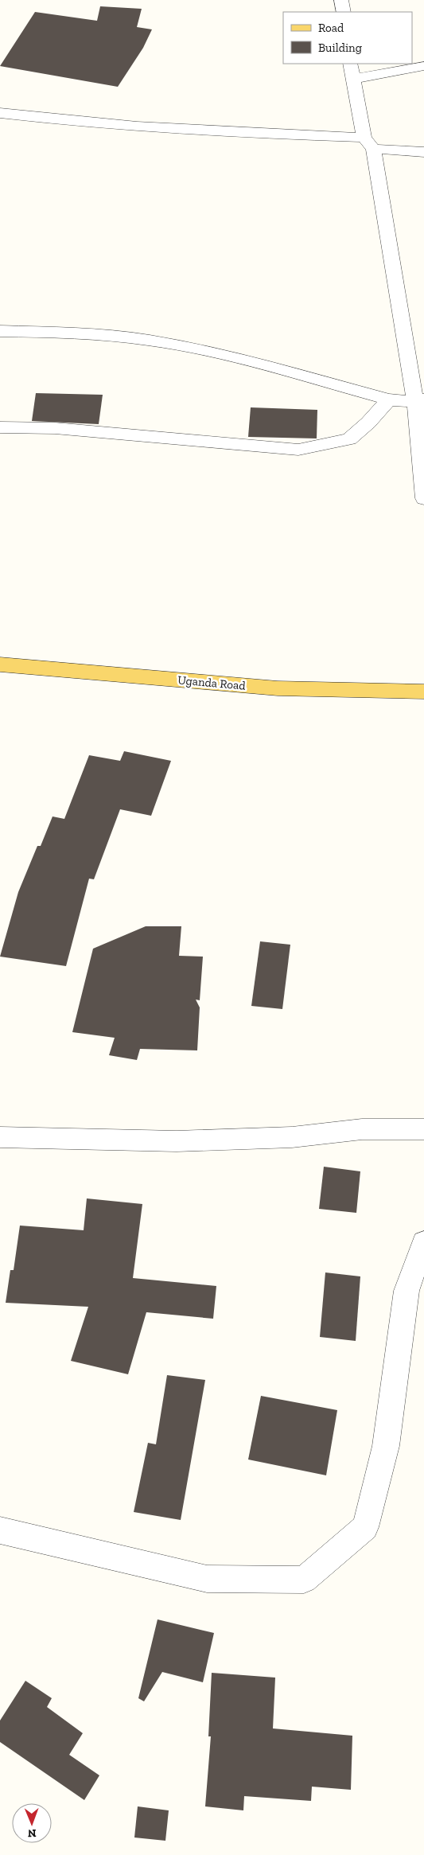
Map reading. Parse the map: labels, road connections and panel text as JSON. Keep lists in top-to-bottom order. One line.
{"streets":{"main road":["Uganda Road"]},"legend":["Road","Building"],"north":"bottom"}
